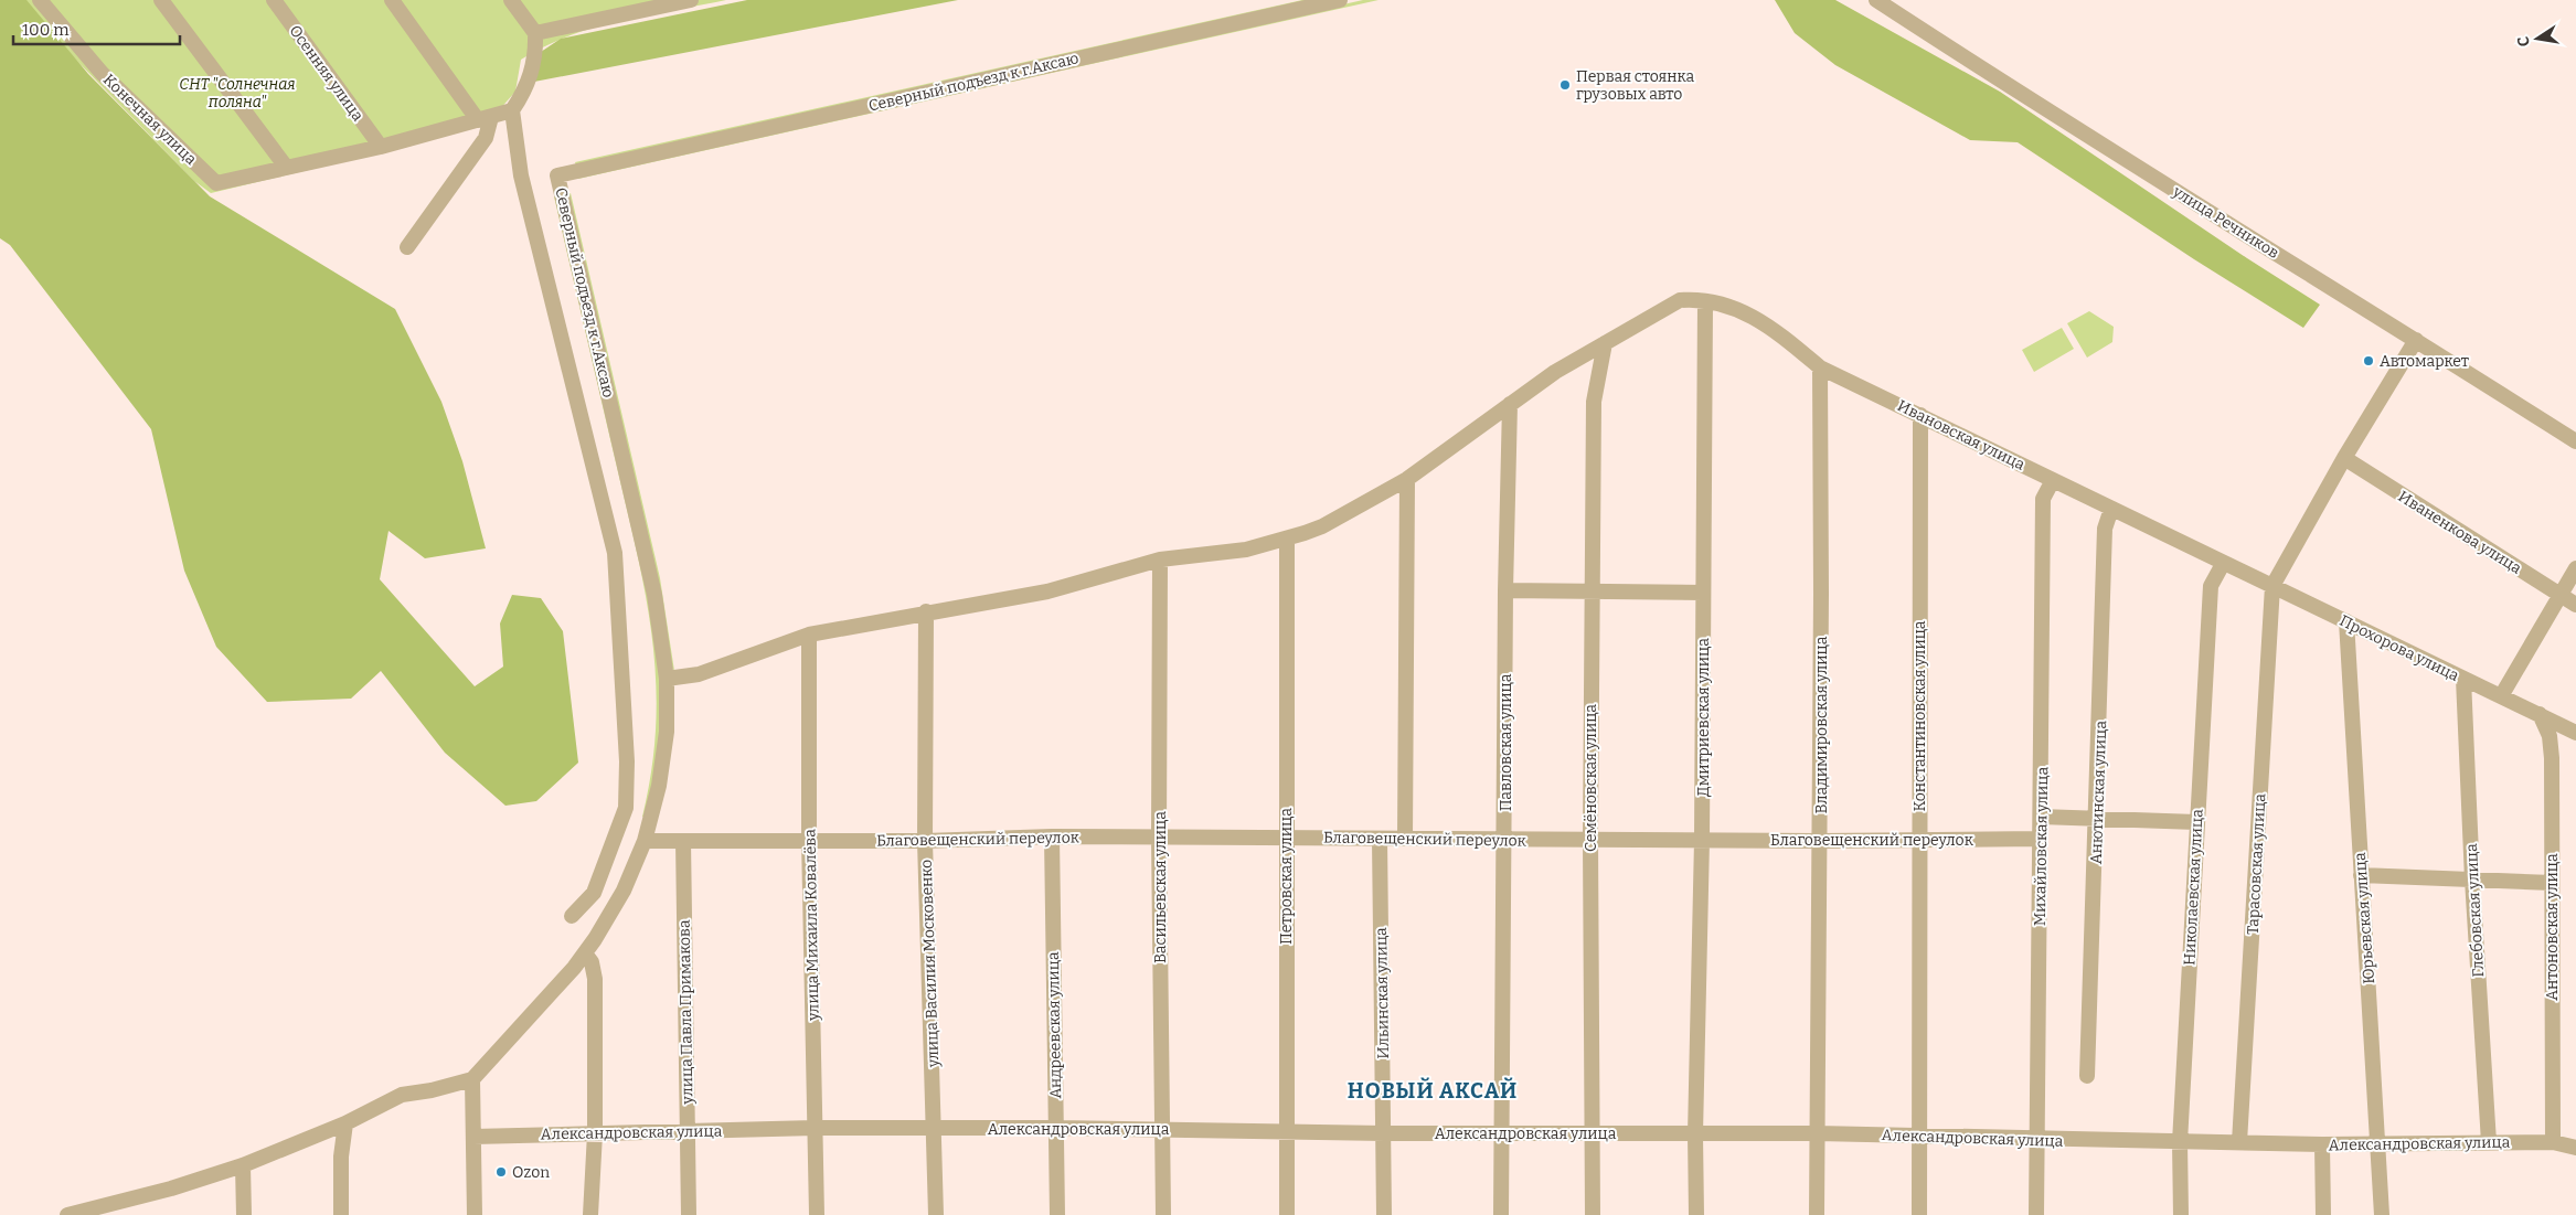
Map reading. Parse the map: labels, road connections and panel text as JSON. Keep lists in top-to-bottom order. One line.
{"streets":{"street":["Осенняя улица","Северный подъезд к г.Аксаю","Конечная улица","улица Речников","Ивановская улица","Иваненкова улица","Прохорова улица","Константиновская улица","Дмитриевская улица","Владимировская улица","Павловская улица","Семёновская улица","Анютинская улица","Благовещенский переулок","Михайловская улица","Тарасовская улица","Петровская улица","Васильевская улица","Николаевская улица","Глебовская улица","Юрьевская улица","улица Михаила Ковалёва","Антоновская улица","улица Василия Московенко","Ильинская улица","улица Павла Примакова","Андреевская улица","Александровская улица"]},"crossings":[["Северный подъезд к г.Аксаю","Ивановская улица"],["Северный подъезд к г.Аксаю","Благовещенский переулок"],["Ивановская улица","Прохорова улица"],["Ивановская улица","Константиновская улица"],["Ивановская улица","Дмитриевская улица"],["Ивановская улица","Владимировская улица"],["Ивановская улица","Павловская улица"],["Ивановская улица","Семёновская улица"],["Ивановская улица","Анютинская улица"],["Ивановская улица","Михайловская улица"],["Ивановская улица","Петровская улица"],["Ивановская улица","Васильевская улица"],["Ивановская улица","Николаевская улица"],["Ивановская улица","улица Михаила Ковалёва"],["Ивановская улица","улица Василия Московенко"],["Прохорова улица","Тарасовская улица"],["Прохорова улица","Николаевская улица"],["Прохорова улица","Глебовская улица"],["Прохорова улица","Юрьевская улица"],["Прохорова улица","Антоновская улица"],["Константиновская улица","Благовещенский переулок"],["Константиновская улица","Александровская улица"],["Дмитриевская улица","Благовещенский переулок"],["Дмитриевская улица","Александровская улица"],["Владимировская улица","Благовещенский переулок"],["Владимировская улица","Александровская улица"],["Павловская улица","Благовещенский переулок"],["Павловская улица","Александровская улица"],["Семёновская улица","Благовещенский переулок"],["Семёновская улица","Александровская улица"],["Благовещенский переулок","Михайловская улица"],["Благовещенский переулок","Петровская улица"],["Благовещенский переулок","Васильевская улица"],["Благовещенский переулок","улица Михаила Ковалёва"],["Благовещенский переулок","улица Василия Московенко"],["Благовещенский переулок","Ильинская улица"],["Благовещенский переулок","улица Павла Примакова"],["Благовещенский переулок","Андреевская улица"],["Михайловская улица","Александровская улица"],["Тарасовская улица","Александровская улица"],["Петровская улица","Александровская улица"],["Васильевская улица","Александровская улица"],["Николаевская улица","Александровская улица"],["Глебовская улица","Александровская улица"],["Юрьевская улица","Александровская улица"],["улица Михаила Ковалёва","Александровская улица"],["Антоновская улица","Александровская улица"],["улица Василия Московенко","Александровская улица"],["Ильинская улица","Александровская улица"],["улица Павла Примакова","Александровская улица"],["Андреевская улица","Александровская улица"]],"districts":["НОВЫЙ АКСАЙ"],"parks":["СНТ \"Солнечная поляна\""],"places":["Первая стоянка грузовых авто","Автомаркет","Ozon"],"scale_bar":"100 m","north":"left"}
